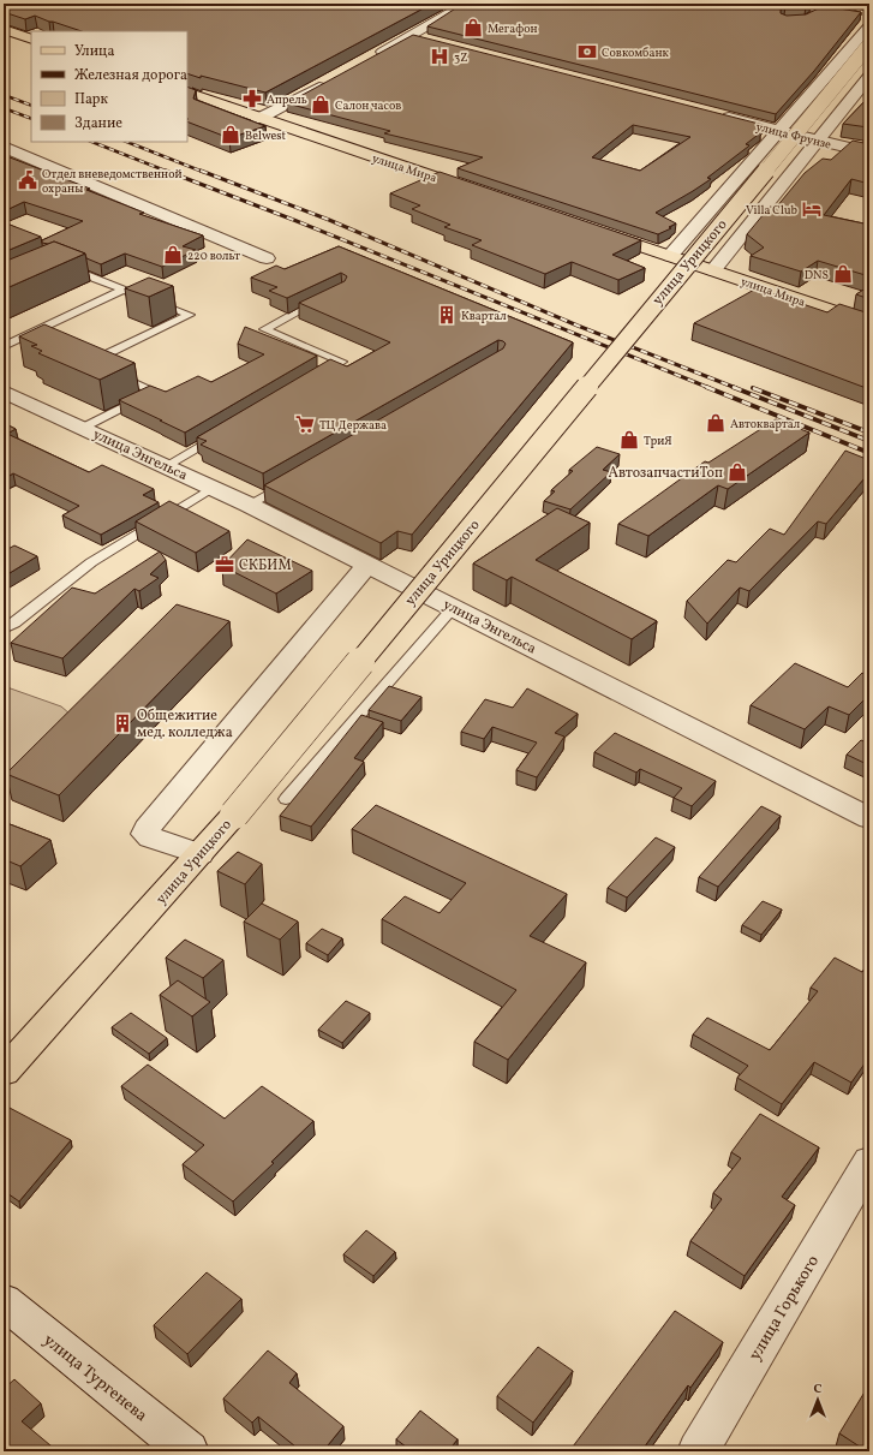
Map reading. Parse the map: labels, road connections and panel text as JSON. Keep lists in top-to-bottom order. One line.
{"streets":{"main road":["улица Мира","улица Урицкого"],"street":["улица Фрунзе","улица Энгельса","улица Горького","улица Тургенева"]},"crossings":[["улица Фрунзе","улица Урицкого"],["улица Мира","улица Урицкого"]],"places":{"shop":["Мегафон","Салон часов","Belwest","220 вольт","DNS","Автоквартал","ТриЯ","АвтозапчастиТоп"],"bank":["Совкомбанк"],"hospital":["3Z"],"pharmacy":["Апрель"],"public building":["Отдел вневедомственной охраны"],"hotel":["Villa Club"],"building":["Квартал","Общежитие мед. колледжа"],"supermarket":["ТЦ Держава"],"office":["СКБИМ"]},"legend":["Улица","Железная дорога","Парк","Здание"],"north":"top"}
